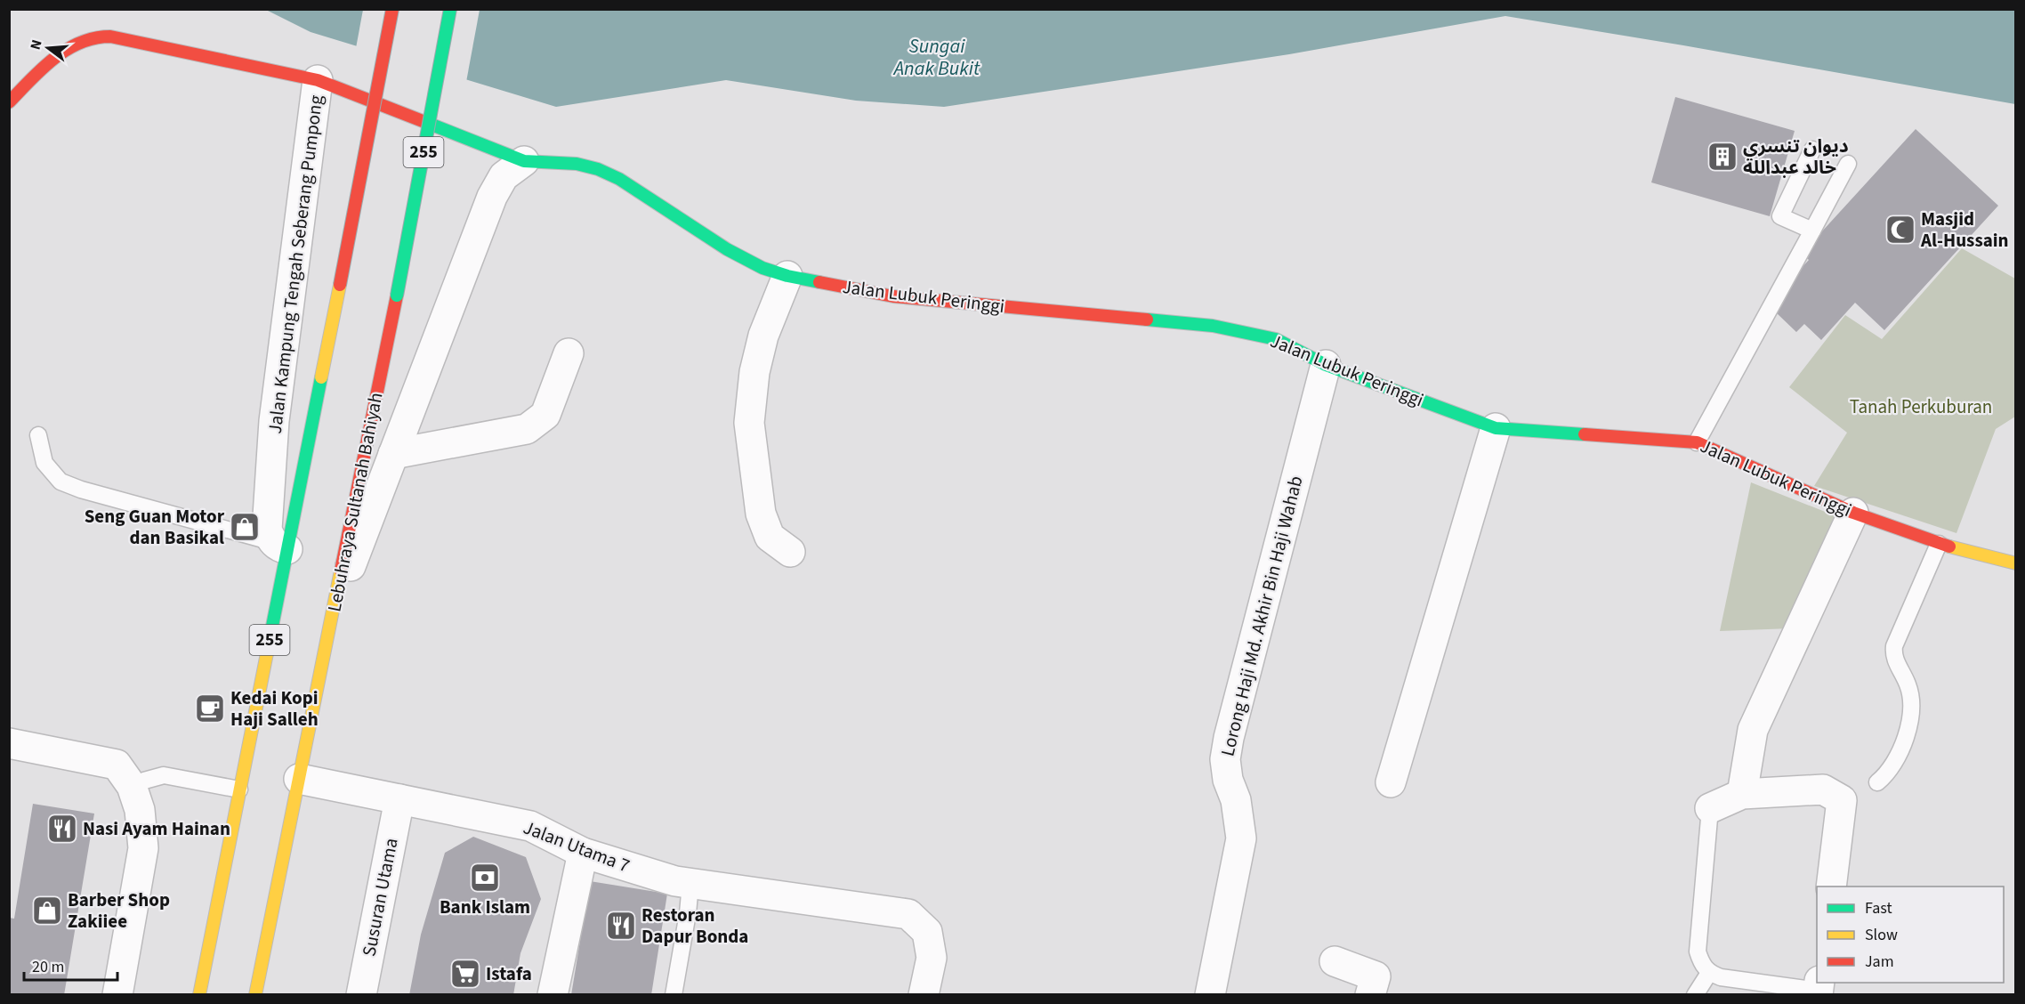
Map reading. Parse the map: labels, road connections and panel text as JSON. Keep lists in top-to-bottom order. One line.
{"streets":{"street":["255","Jalan Kampung Tengah Seberang Pumpong","Jalan Lubuk Peringgi","Lebuhraya Sultanah Bahiyah","Lorong Haji Md. Akhir Bin Haji Wahab","Jalan Utama 7","Susuran Utama"]},"crossings":[["255","Jalan Kampung Tengah Seberang Pumpong"],["Jalan Kampung Tengah Seberang Pumpong","Jalan Lubuk Peringgi"],["Jalan Lubuk Peringgi","Lorong Haji Md. Akhir Bin Haji Wahab"],["Lebuhraya Sultanah Bahiyah","Jalan Utama 7"],["Jalan Utama 7","Susuran Utama"]],"water":["Sungai Anak Bukit"],"parks":["Tanah Perkuburan"],"places":{"building":["دیوان تنسري خالد عبدالله"],"mosque":["Masjid Al-Hussain"],"shop":["Seng Guan Motor dan Basikal","Barber Shop Zakiiee"],"cafe":["Kedai Kopi Haji Salleh"],"restaurant":["Nasi Ayam Hainan","Restoran Dapur Bonda"],"bank":["Bank Islam"],"supermarket":["Istafa"]},"legend":["Fast","Slow","Jam"],"scale_bar":"20 m","north":"left"}
